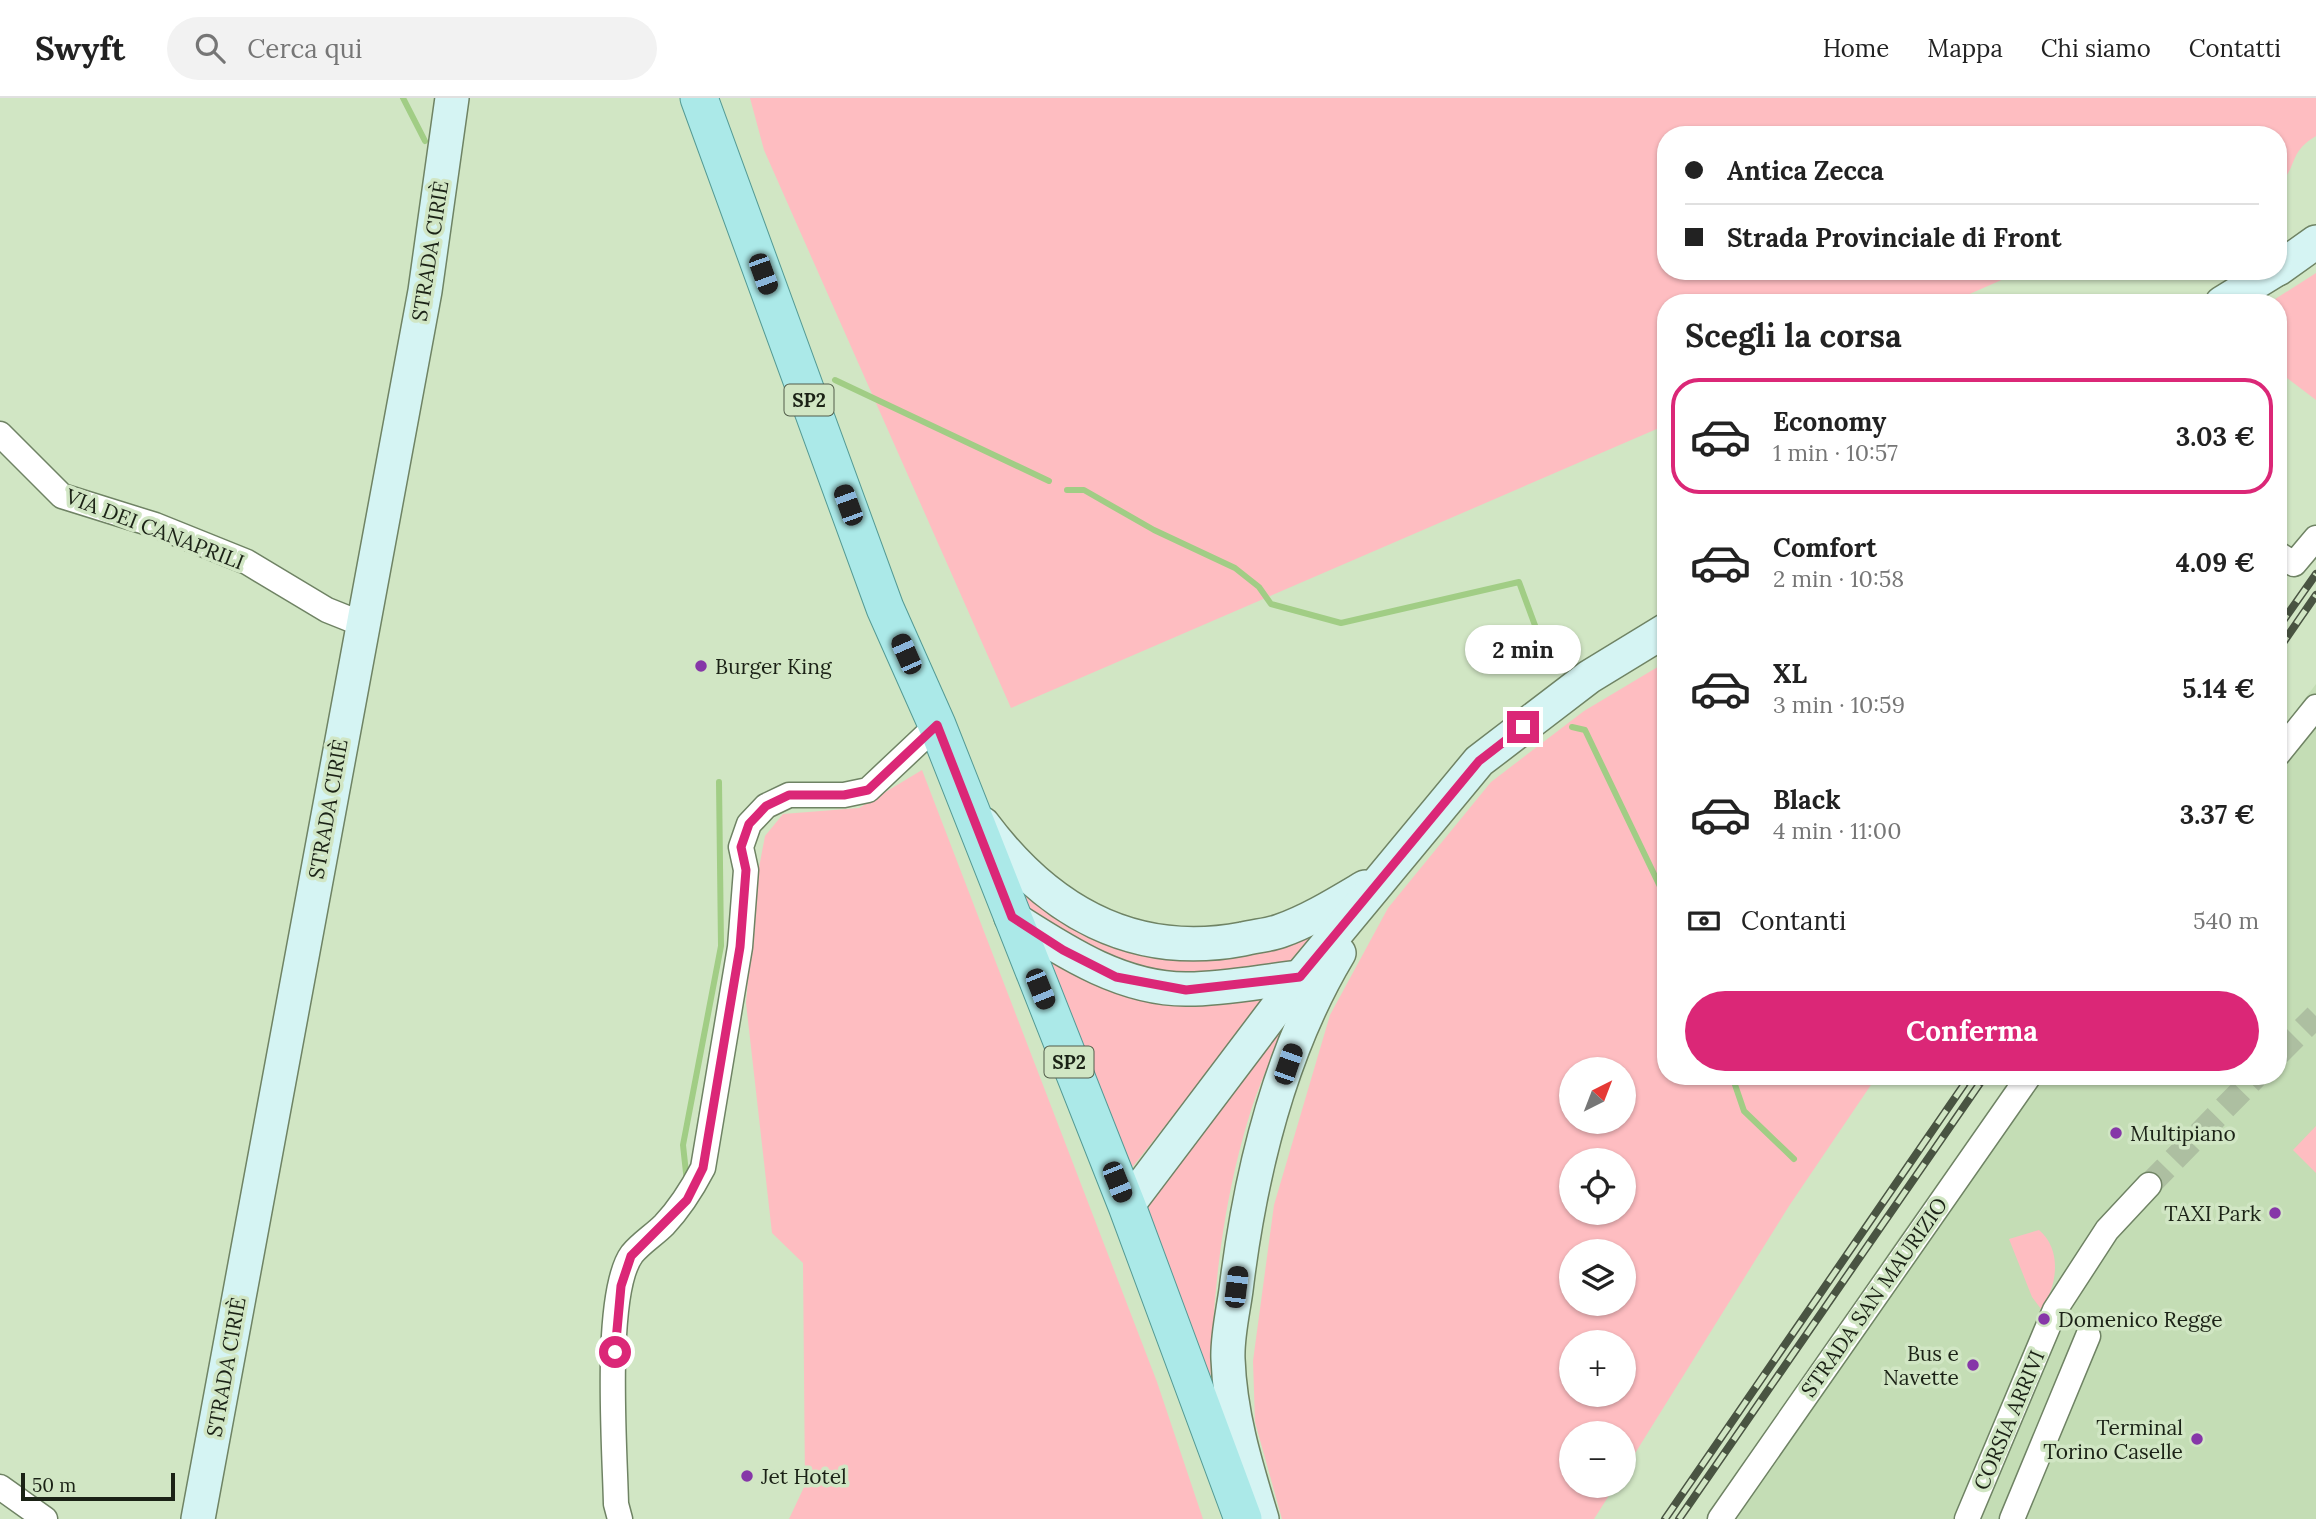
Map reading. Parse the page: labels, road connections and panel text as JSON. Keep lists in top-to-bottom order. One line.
{"streets":{"main road":["STRADA CIRIÈ","SP2"],"street":["VIA DEI CANAPRILI","STRADA SAN MAURIZIO","CORSIA ARRIVI"]},"crossings":[["STRADA CIRIÈ","VIA DEI CANAPRILI"]],"places":["Burger King","Multipiano","TAXI Park","Domenico Regge","Bus e Navette","Terminal Torino Caselle","Jet Hotel"],"scale_bar":"50 m","north":"top right","page":{"header":"Swyft","search":"Cerca qui","nav":["Home","Mappa","Chi siamo","Contatti"],"banner":["Antica Zecca","Strada Provinciale di Front"],"heading":"Scegli la corsa","list":[{"name":"Economy","note":"1 min · 10:57","value":"3.03 €"},{"name":"Comfort","note":"2 min · 10:58","value":"4.09 €"},{"name":"XL","note":"3 min · 10:59","value":"5.14 €"},{"name":"Black","note":"4 min · 11:00","value":"3.37 €"}],"bubble":"2 min","pay":["Contanti","540 m"],"buttons":"Conferma","map_buttons":["+","−"],"scale":"50 m"}}
